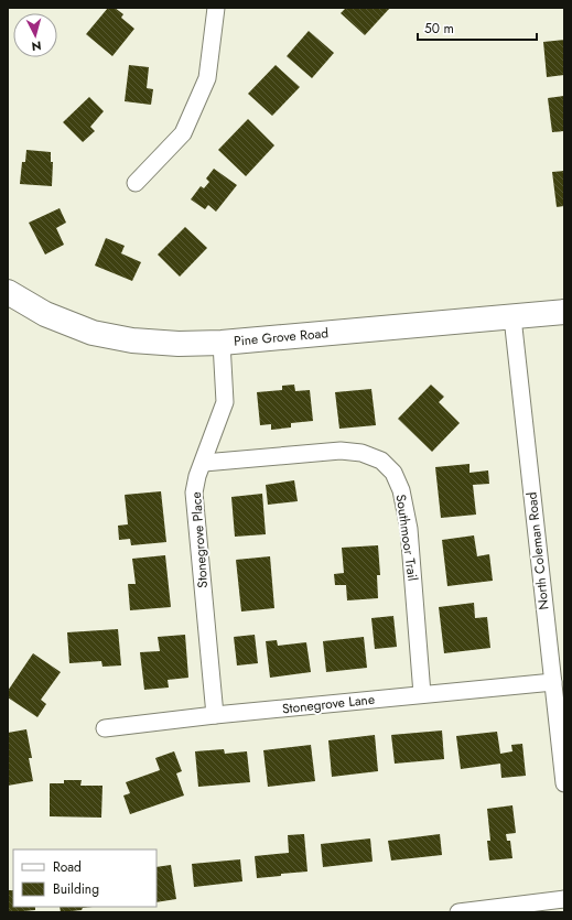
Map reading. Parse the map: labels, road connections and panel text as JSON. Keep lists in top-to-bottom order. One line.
{"streets":{"main road":["Pine Grove Road"],"street":["Southmoor Trail","Stonegrove Place","North Coleman Road","Stonegrove Lane"]},"crossings":[["Pine Grove Road","Stonegrove Place"],["Pine Grove Road","North Coleman Road"],["Southmoor Trail","Stonegrove Place"],["Southmoor Trail","Stonegrove Lane"],["Stonegrove Place","Stonegrove Lane"],["North Coleman Road","Stonegrove Lane"]],"legend":["Road","Building"],"scale_bar":"50 m","north":"bottom"}
